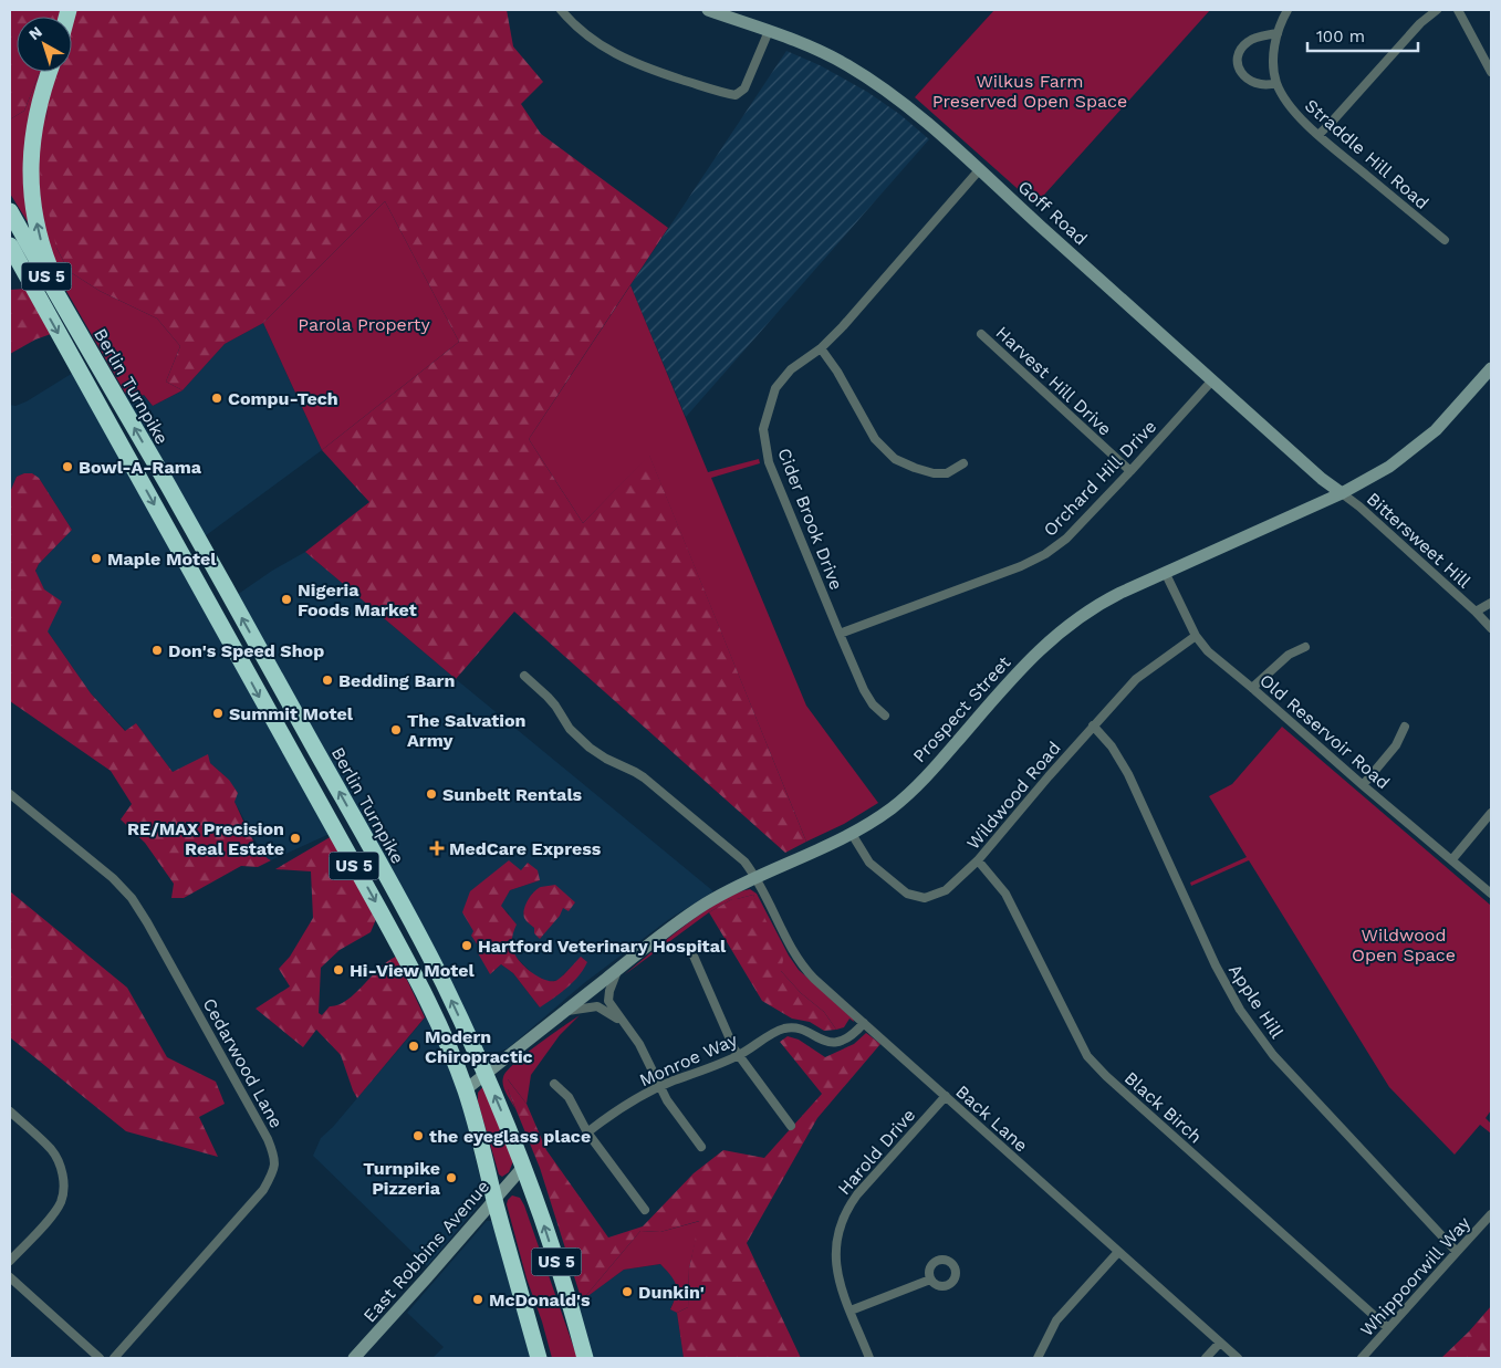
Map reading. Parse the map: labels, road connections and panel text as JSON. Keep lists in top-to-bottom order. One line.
{"streets":{"highway":["US 5","Berlin Turnpike"],"main road":["Goff Road","Prospect Street","East Robbins Avenue"],"street":["Straddle Hill Road","Harvest Hill Drive","Orchard Hill Drive","Cider Brook Drive","Bittersweet Hill","Old Reservoir Road","Wildwood Road","Apple Hill","Monroe Way","Cedarwood Lane","Black Birch","Back Lane","Harold Drive","Whippoorwill Way"]},"crossings":[["Goff Road","Orchard Hill Drive"],["Goff Road","Cider Brook Drive"],["Goff Road","Bittersweet Hill"],["Goff Road","Prospect Street"],["Harvest Hill Drive","Orchard Hill Drive"],["Berlin Turnpike","Prospect Street"],["Berlin Turnpike","East Robbins Avenue"],["Orchard Hill Drive","Cider Brook Drive"],["Bittersweet Hill","Prospect Street"],["Prospect Street","Old Reservoir Road"],["Prospect Street","Wildwood Road"],["Prospect Street","Back Lane"],["Old Reservoir Road","Wildwood Road"],["Wildwood Road","Apple Hill"],["Wildwood Road","Black Birch"],["Apple Hill","Whippoorwill Way"],["Monroe Way","Back Lane"],["Black Birch","Whippoorwill Way"],["Back Lane","Harold Drive"]],"parks":["Wilkus Farm Preserved Open Space","Parola Property","Wildwood Open Space"],"places":{"other":["Compu-Tech","Bowl-A-Rama","Maple Motel","Nigeria Foods Market","Don's Speed Shop","Bedding Barn","Summit Motel","The Salvation Army","Sunbelt Rentals","RE/MAX Precision Real Estate","Hartford Veterinary Hospital","Hi-View Motel","Modern Chiropractic","the eyeglass place","Turnpike Pizzeria","Dunkin'","McDonald's"],"health":["MedCare Express"]},"scale_bar":"100 m","north":"top left"}
